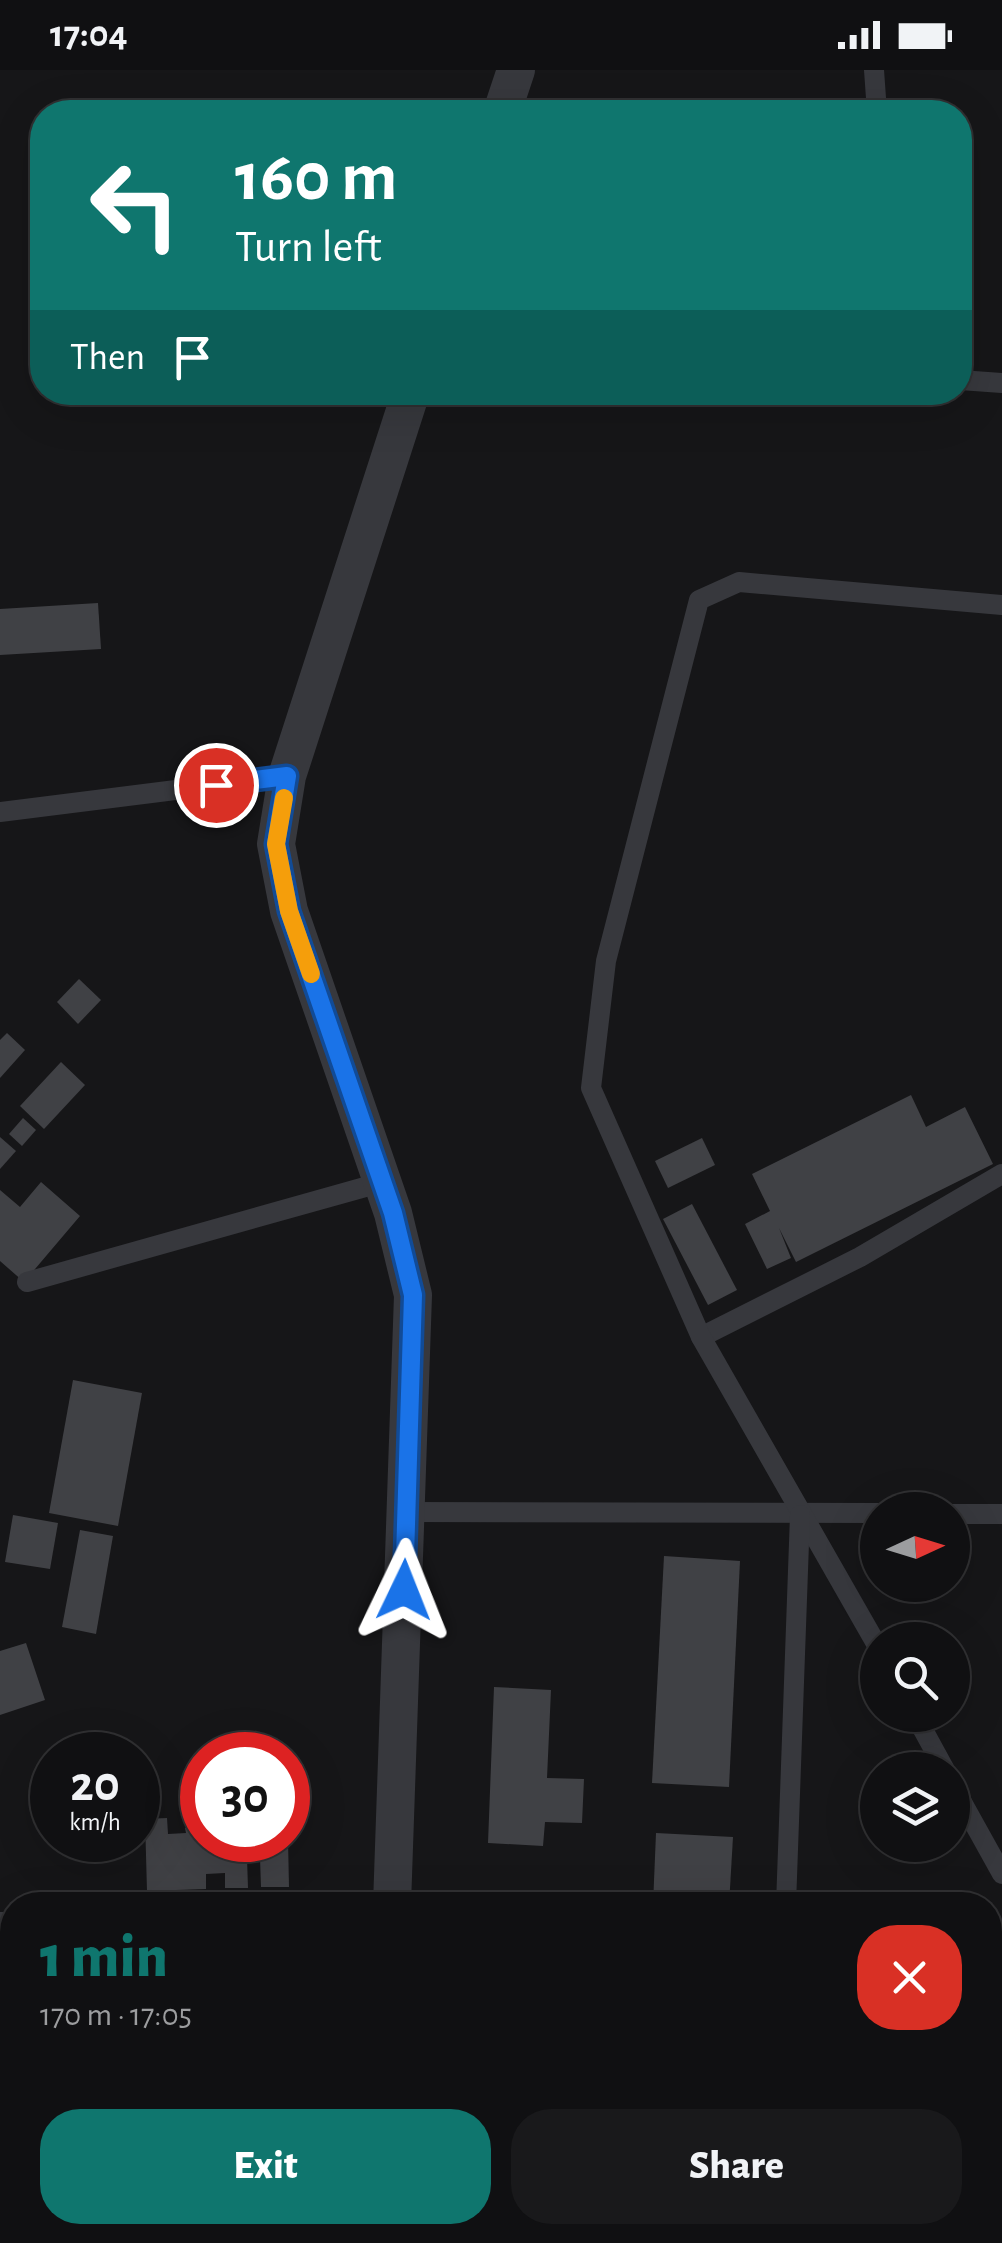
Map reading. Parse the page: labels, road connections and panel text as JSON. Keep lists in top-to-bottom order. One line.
{"north":"right","page":{"status":"17:04","turn":["160 m","Turn left"],"then":"Then","speed":"20 km/h","limit":"30","heading":["1 min","170 m · 17:05"],"buttons":["Exit","Share"]}}
